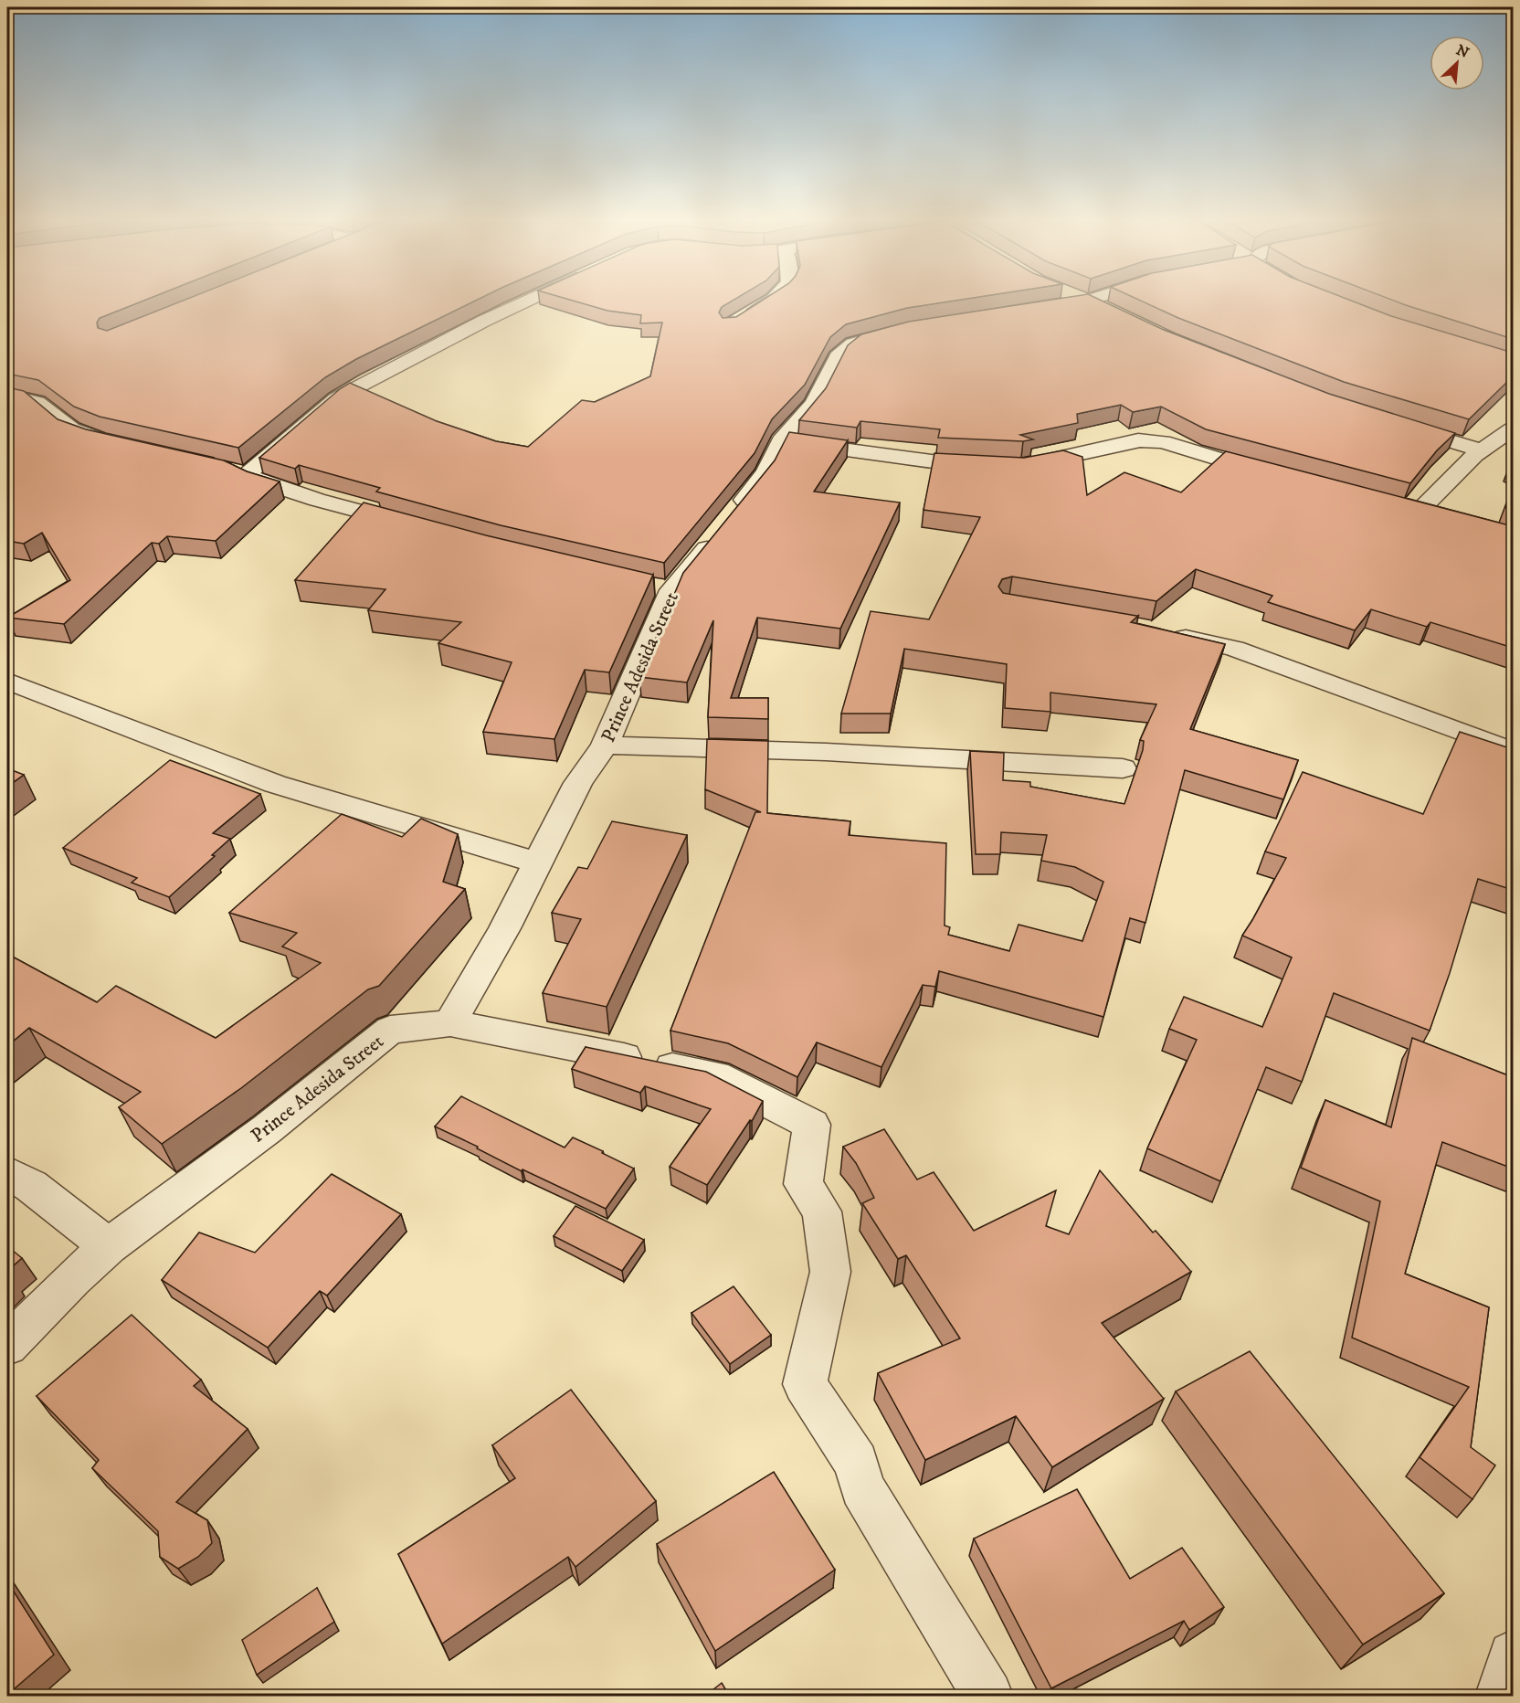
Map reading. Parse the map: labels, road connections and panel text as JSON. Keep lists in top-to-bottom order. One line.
{"streets":{"street":["Prince Adesida Street"]},"north":"top right"}
